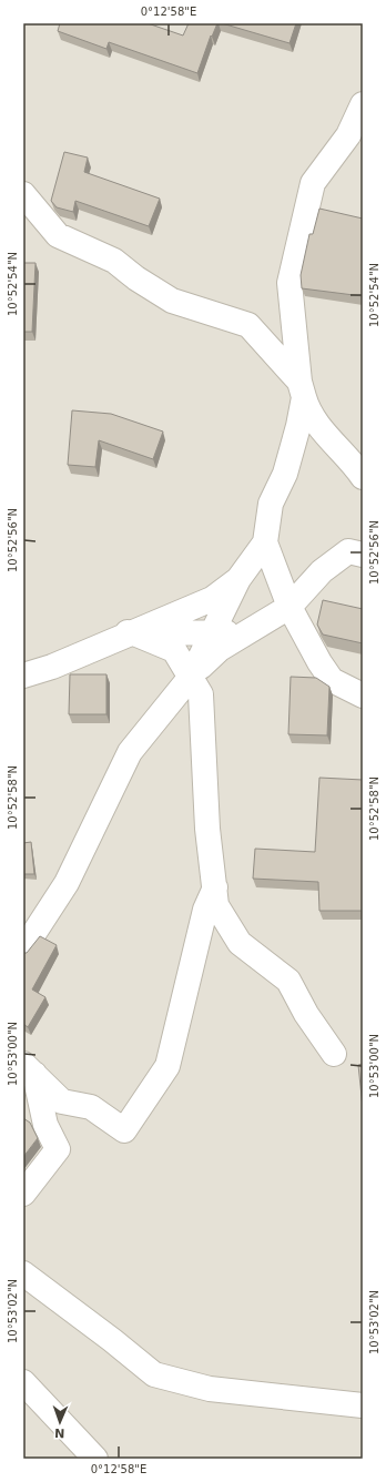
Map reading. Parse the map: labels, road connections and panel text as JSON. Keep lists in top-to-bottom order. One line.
{"north":"bottom","coordinates":["0°12'58\"E","10°52'54\"N","10°52'56\"N","10°52'58\"N","10°53'00\"N","10°53'02\"N"]}
